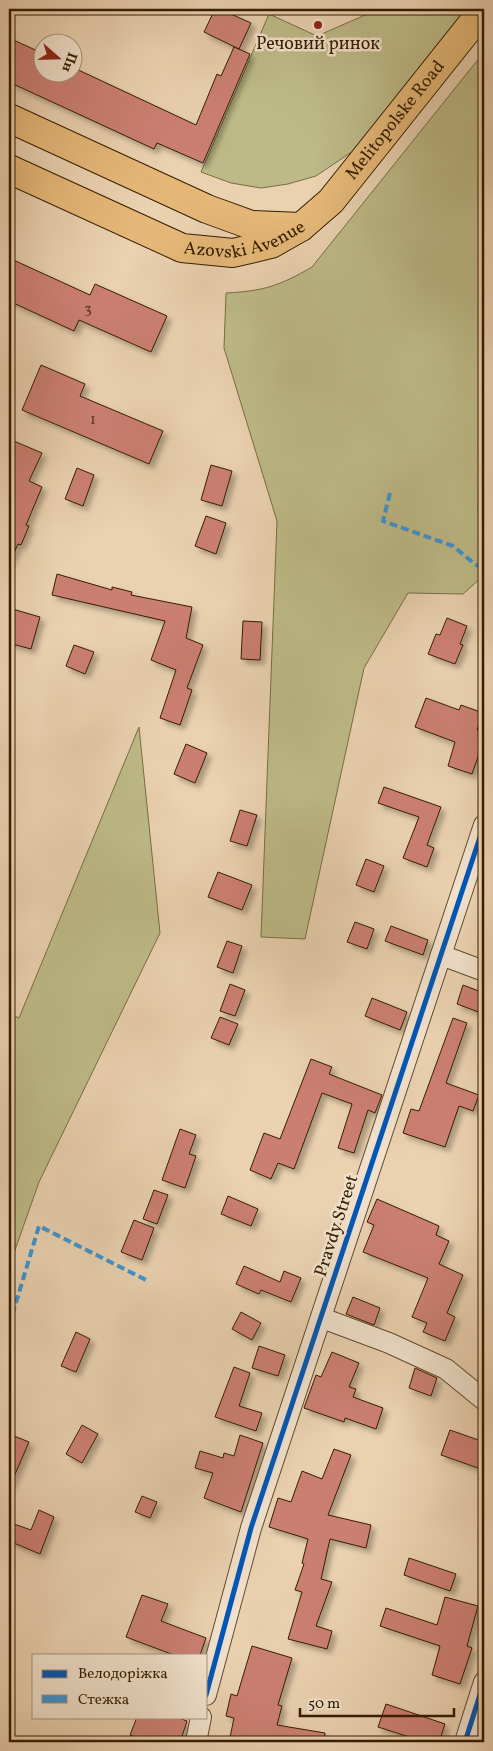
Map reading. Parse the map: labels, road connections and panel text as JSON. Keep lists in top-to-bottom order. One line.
{"streets":{"main road":["Melitopolske Road","Azovski Avenue"],"street":["Pravdy Street"]},"crossings":[["Melitopolske Road","Azovski Avenue"]],"places":["Речовий ринок"],"house_numbers":["3","1"],"legend":["Велодоріжка","Стежка"],"scale_bar":"50 m","north":"right"}
